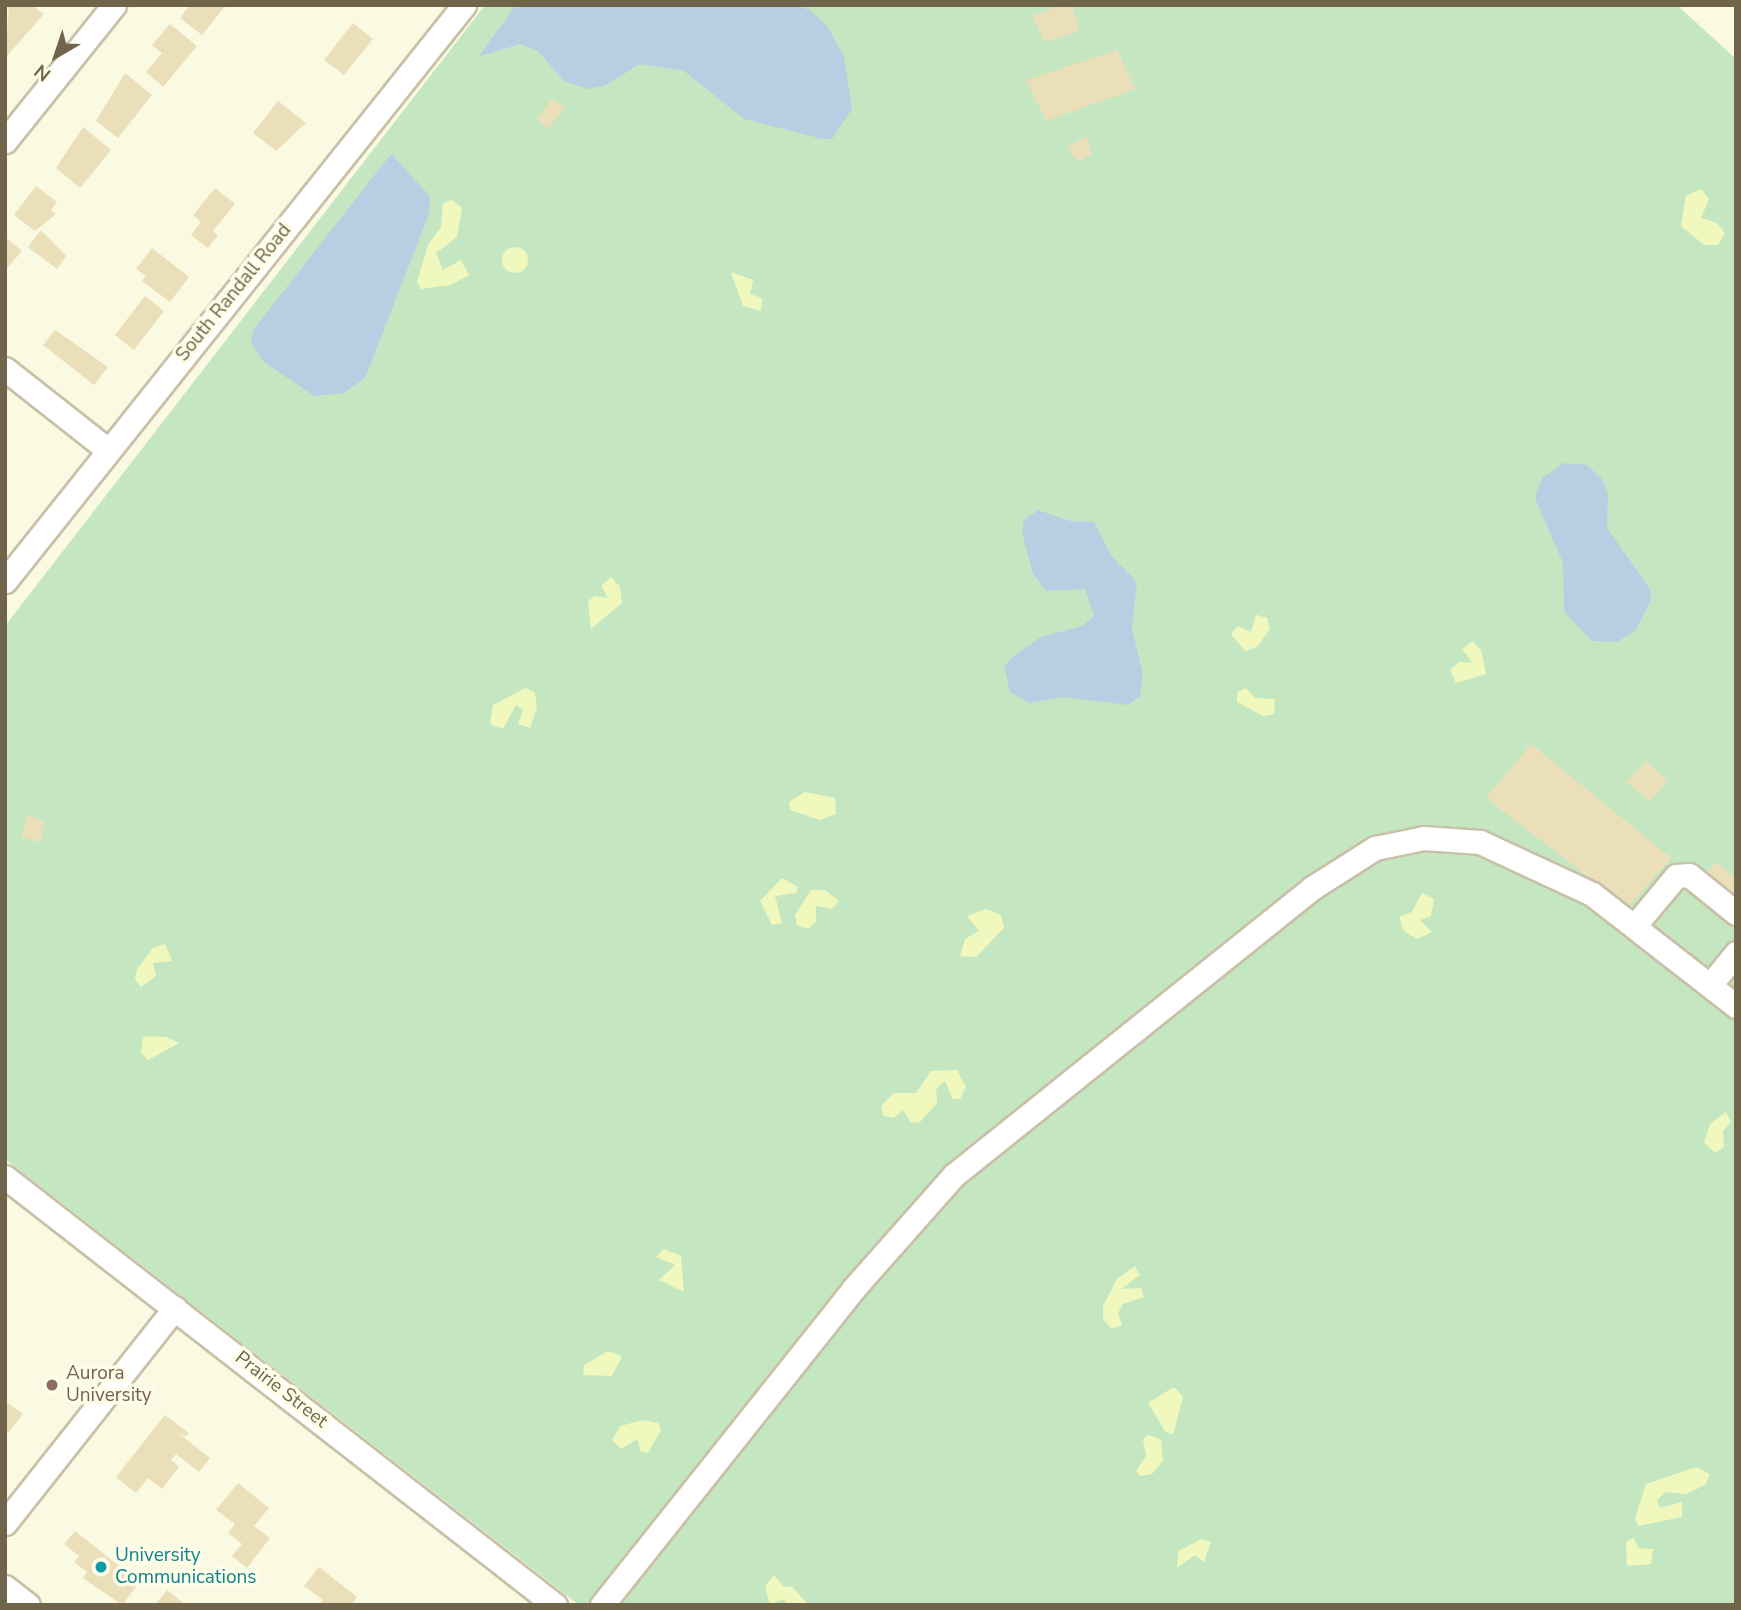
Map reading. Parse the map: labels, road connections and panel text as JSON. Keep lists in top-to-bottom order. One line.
{"streets":{"street":["South Randall Road","Prairie Street"]},"places":["Aurora University","University Communications"],"north":"bottom left"}
